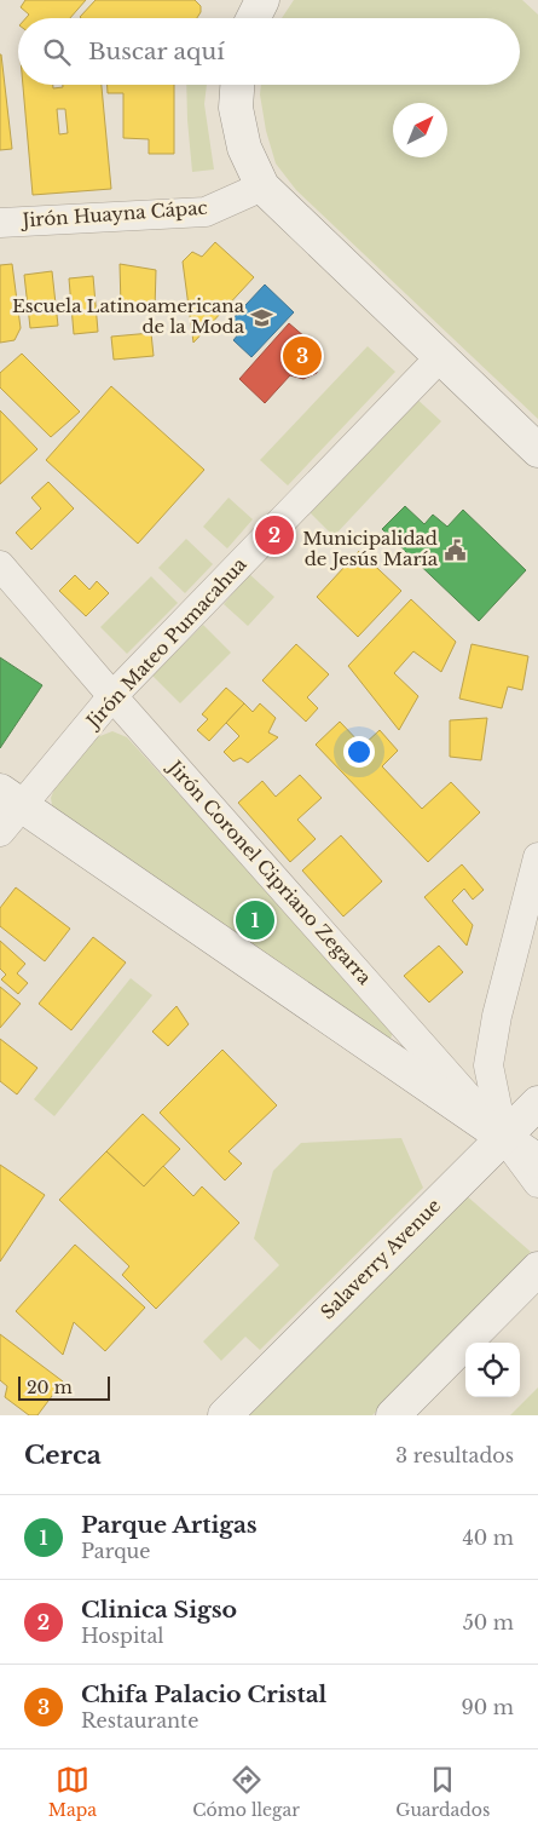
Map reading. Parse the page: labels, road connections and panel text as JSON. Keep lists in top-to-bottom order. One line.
{"streets":{"main road":["Salaverry Avenue"],"street":["Jirón Huayna Cápac","Jirón Mateo Pumacahua","Jirón Coronel Cipriano Zegarra"]},"crossings":[["Jirón Mateo Pumacahua","Jirón Coronel Cipriano Zegarra"],["Jirón Coronel Cipriano Zegarra","Salaverry Avenue"]],"places":{"school or university":["Escuela Latinoamericana de la Moda"],"public building":["Municipalidad de Jesús María"]},"scale_bar":"20 m","north":"top right","page":{"search":"Buscar aquí","pins":["3","2","1"],"scale":"20 m","heading":["Cerca","3 resultados"],"list":[{"mark":"1","name":"Parque Artigas","note":"Parque","value":"40 m"},{"mark":"2","name":"Clinica Sigso","note":"Hospital","value":"50 m"},{"mark":"3","name":"Chifa Palacio Cristal","note":"Restaurante","value":"90 m"}],"nav":["Mapa","Cómo llegar","Guardados"]}}
